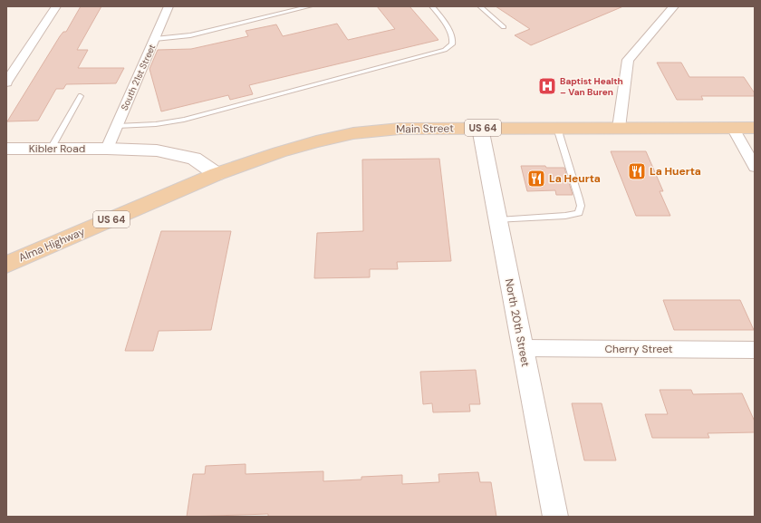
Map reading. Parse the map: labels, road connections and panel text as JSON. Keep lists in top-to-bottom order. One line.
{"streets":{"main road":["US 64","Main Street","Kibler Road","Alma Highway"],"street":["South 21st Street","North 20th Street","Cherry Street"]},"crossings":[["South 21st Street","Kibler Road"],["Main Street","Alma Highway"],["Main Street","North 20th Street"],["North 20th Street","Cherry Street"]],"places":{"hospital":["Baptist Health – Van Buren"],"restaurant":["La Huerta","La Heurta"]}}
